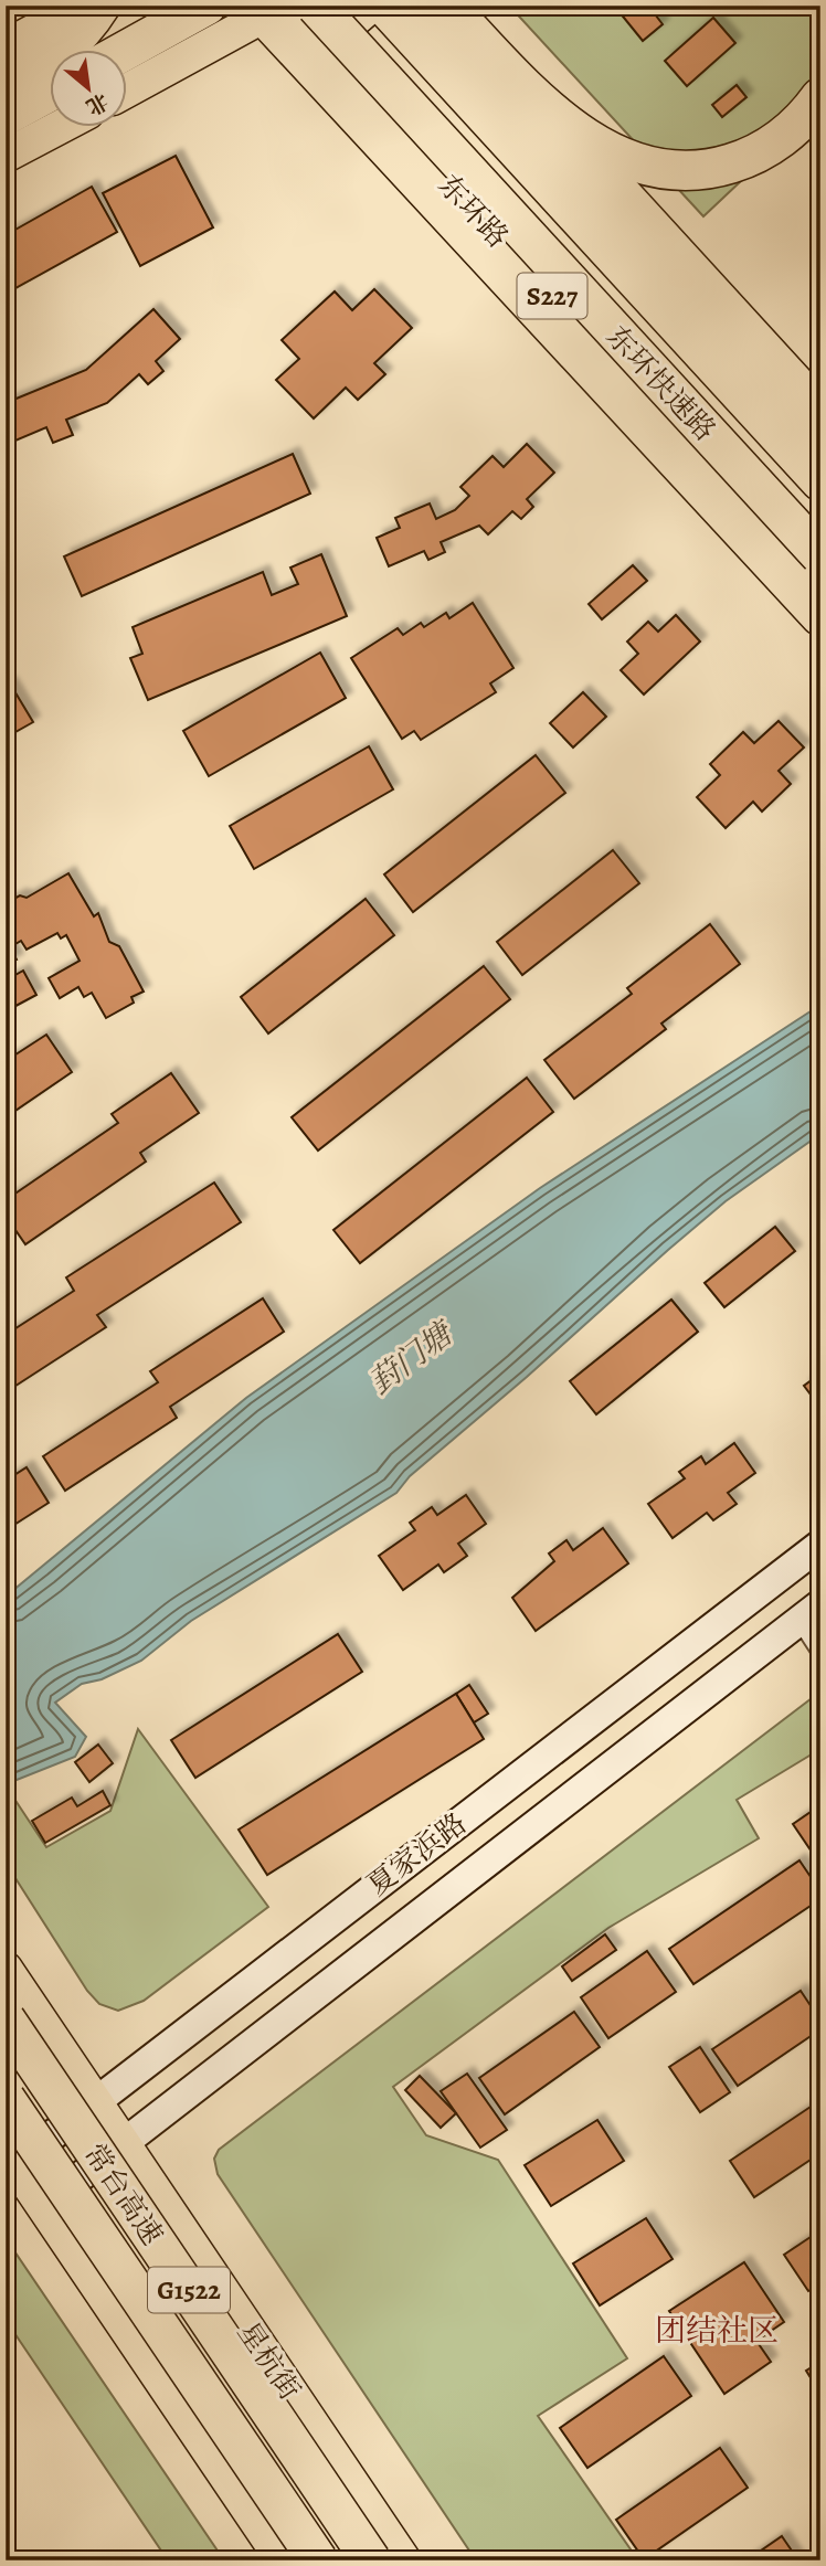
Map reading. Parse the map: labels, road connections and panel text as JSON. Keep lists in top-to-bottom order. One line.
{"streets":{"highway":["东环快速路","常台高速","G1522"],"main road":["东环路","S227","夏家浜路","星杭街"]},"crossings":[["夏家浜路","星杭街"]],"districts":["团结社区"],"water":["葑门塘"],"north":"bottom right"}
